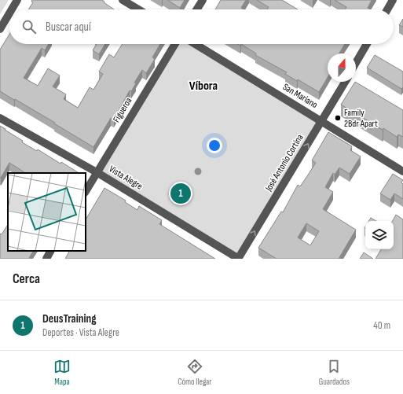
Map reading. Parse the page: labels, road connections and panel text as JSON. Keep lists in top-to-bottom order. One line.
{"streets":{"street":["San Mariano","Figueroa","José Antonio Cortina","Vista Alegre"]},"crossings":[["San Mariano","José Antonio Cortina"],["Figueroa","Vista Alegre"],["José Antonio Cortina","Vista Alegre"]],"one_way":["José Antonio Cortina"],"districts":["Víbora"],"places":["Family 2Bdr Apart"],"north":"top","page":{"search":"Buscar aquí","pins":"1","heading":"Cerca","list":[{"mark":"1","name":"DeusTraining","note":"Deportes · Vista Alegre","value":"40 m"}],"nav":["Mapa","Cómo llegar","Guardados"]}}
